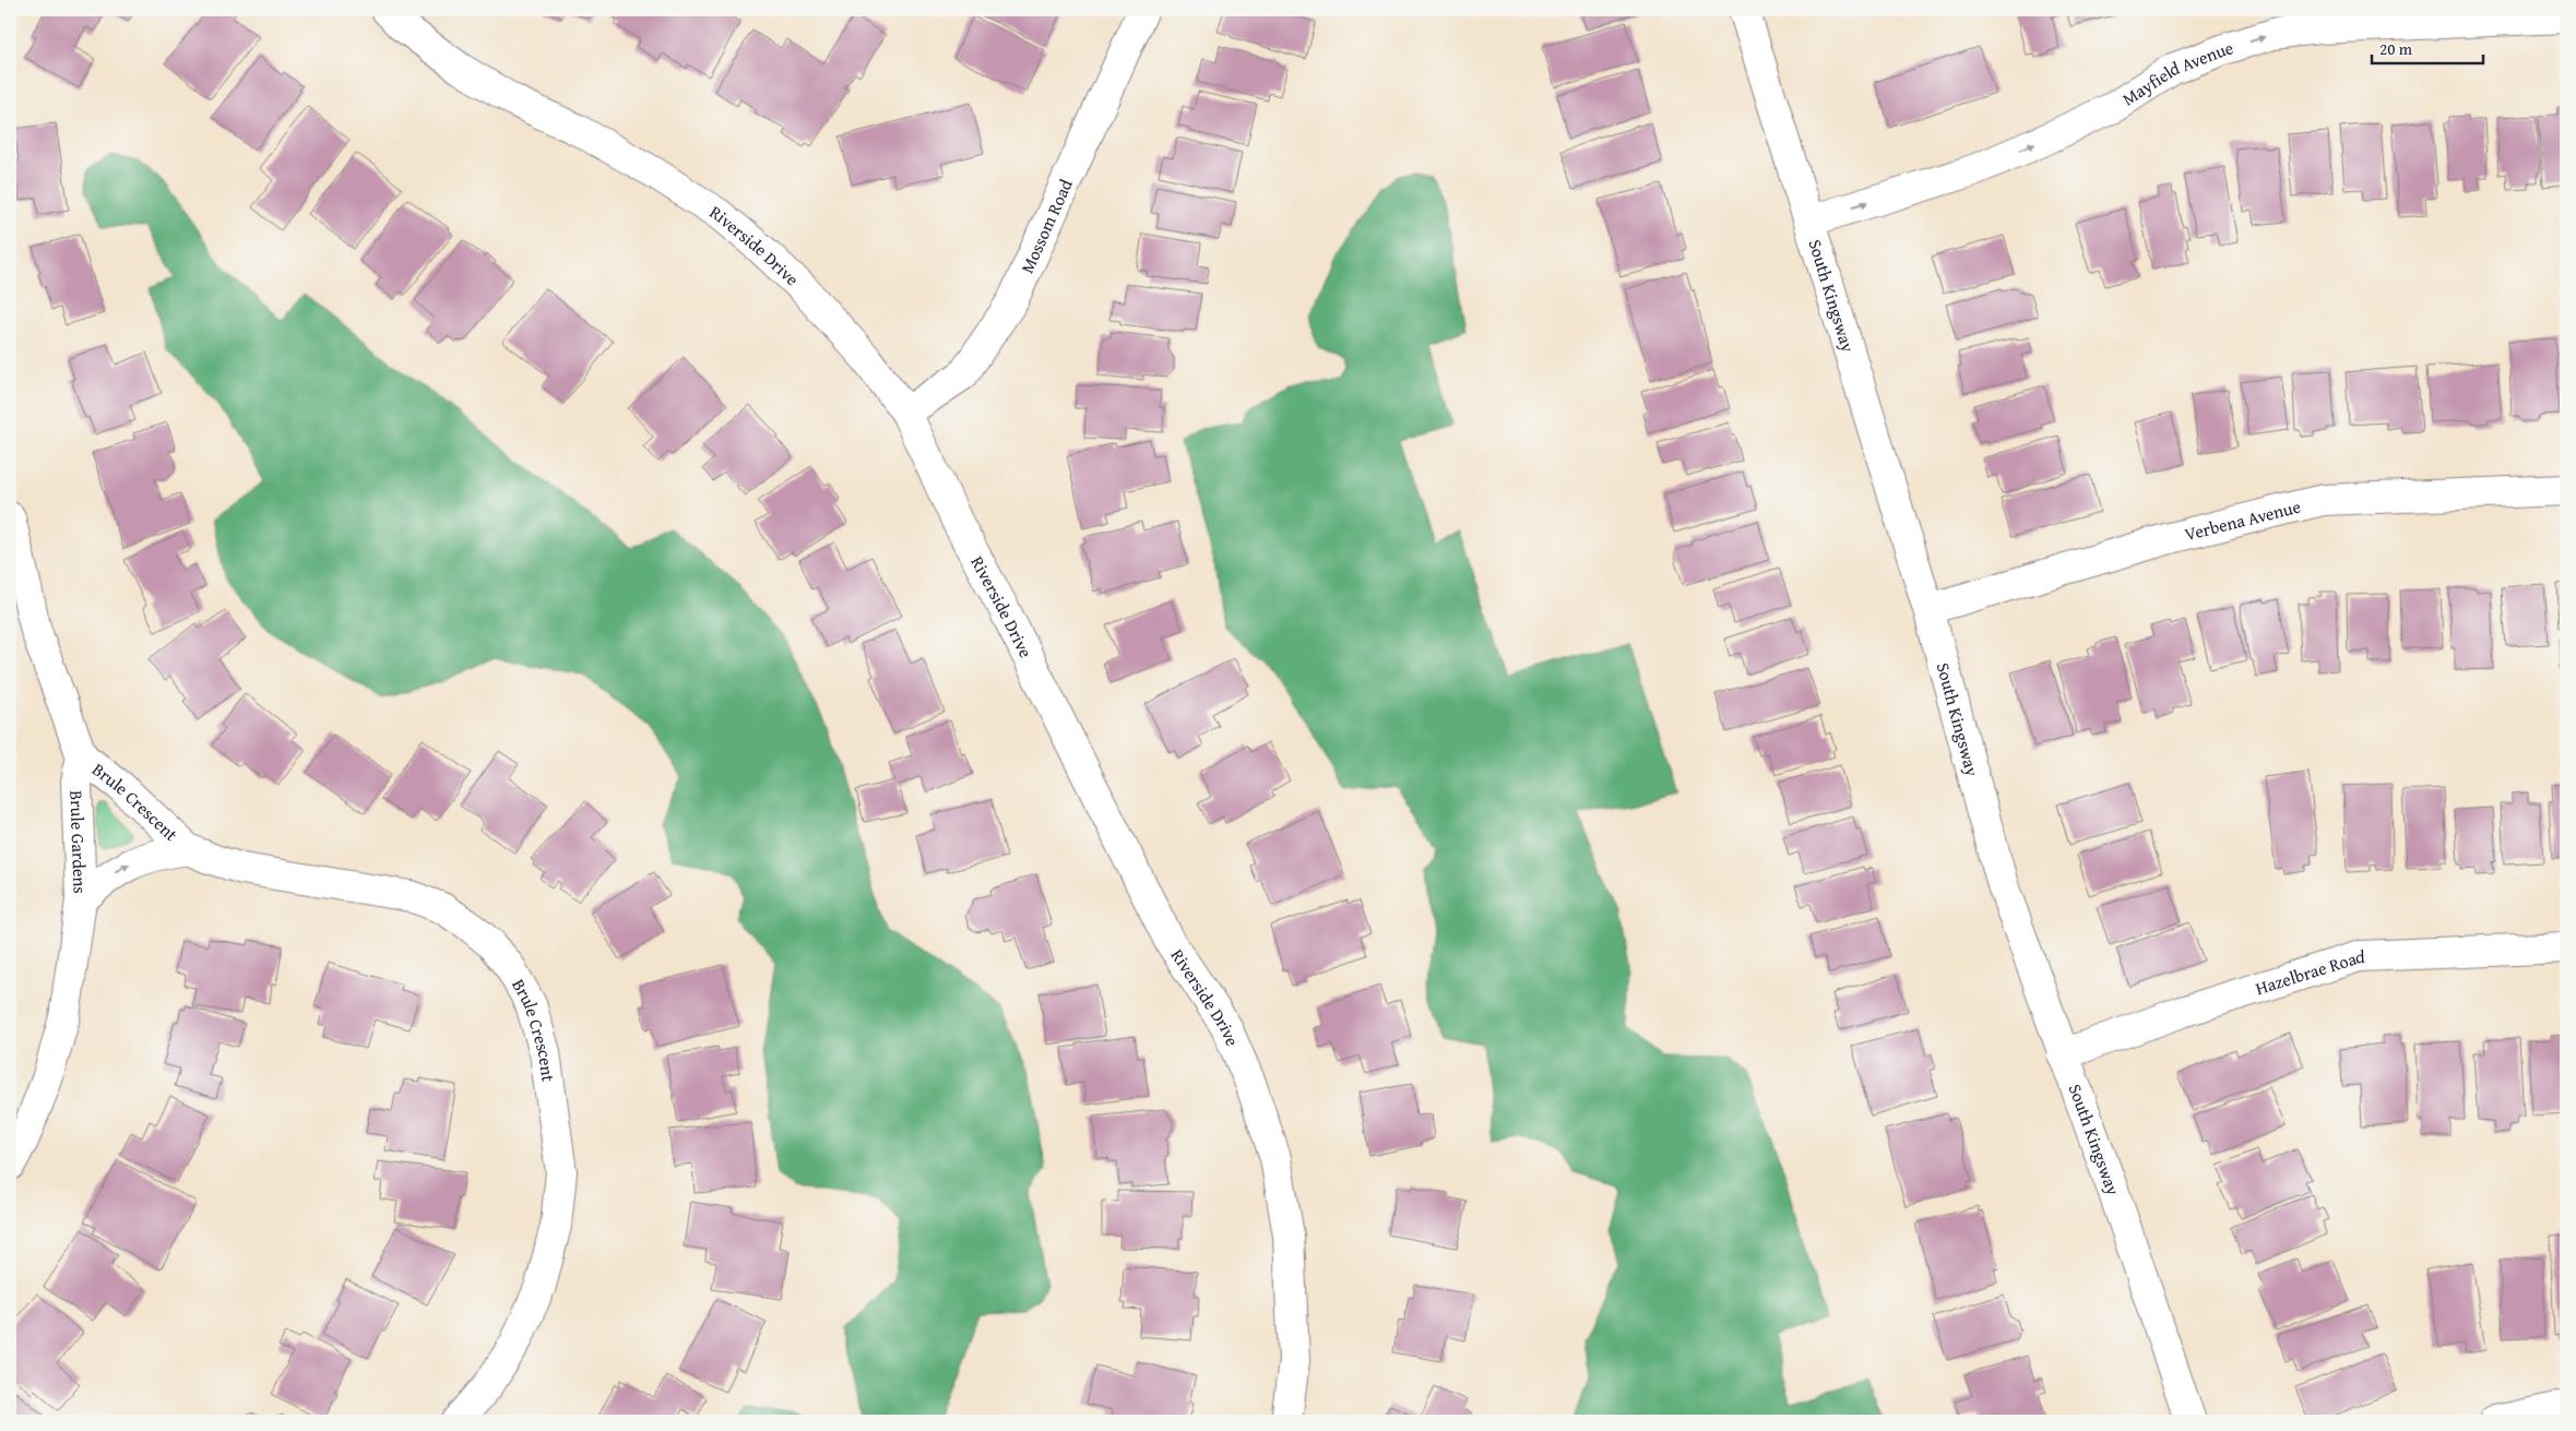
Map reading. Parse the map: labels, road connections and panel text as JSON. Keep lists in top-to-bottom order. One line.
{"streets":{"street":["Mayfield Avenue","Mossom Road","Riverside Drive","South Kingsway","Verbena Avenue","Brule Crescent","Brule Gardens","Hazelbrae Road"]},"crossings":[["Mayfield Avenue","South Kingsway"],["Mossom Road","Riverside Drive"],["South Kingsway","Verbena Avenue"],["South Kingsway","Hazelbrae Road"],["Brule Crescent","Brule Gardens"]],"one_way":["Mayfield Avenue"],"scale_bar":"20 m"}
